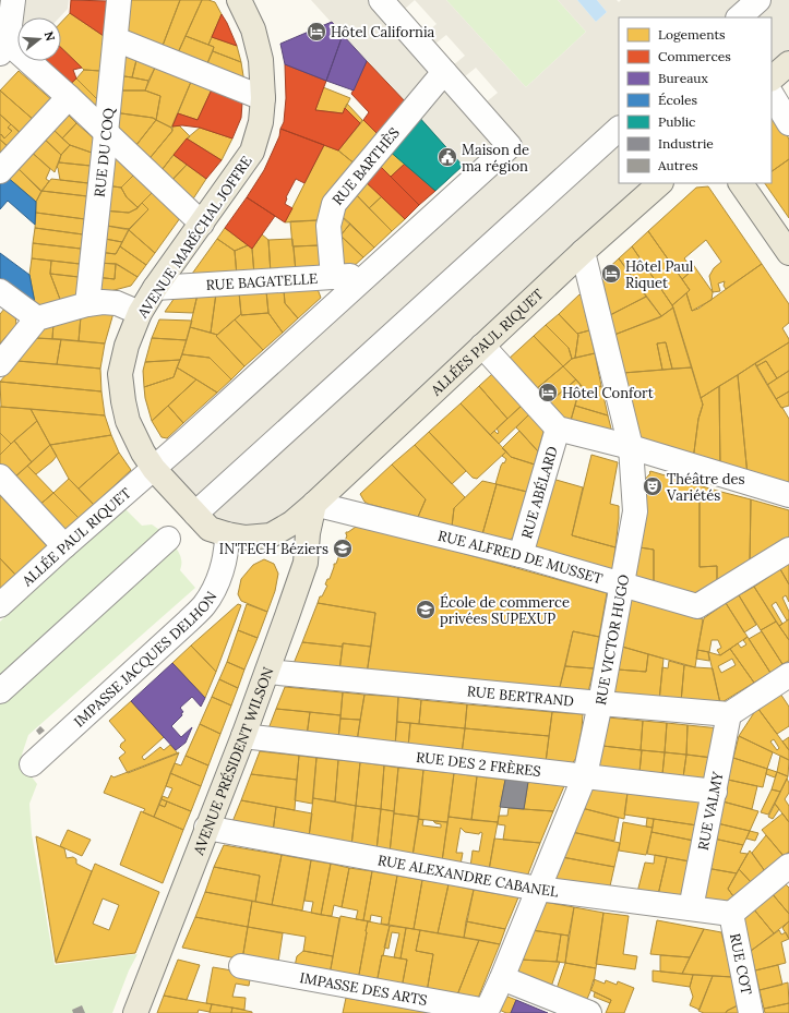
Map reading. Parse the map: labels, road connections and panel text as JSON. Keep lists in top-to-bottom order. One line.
{"streets":{"main road":["AVENUE MARÉCHAL JOFFRE","ALLÉES PAUL RIQUET","AVENUE PRÉSIDENT WILSON"],"street":["RUE DU COQ","RUE BARTHÈS","RUE BAGATELLE","RUE ABÉLARD","ALLÉE PAUL RIQUET","RUE ALFRED DE MUSSET","RUE VICTOR HUGO","IMPASSE JACQUES DELHON","RUE BERTRAND","RUE DES 2 FRÈRES","RUE VALMY","RUE ALEXANDRE CABANEL","RUE COT","IMPASSE DES ARTS"]},"crossings":[["RUE BARTHÈS","RUE BAGATELLE"],["AVENUE MARÉCHAL JOFFRE","RUE BAGATELLE"],["AVENUE MARÉCHAL JOFFRE","ALLÉE PAUL RIQUET"],["AVENUE MARÉCHAL JOFFRE","IMPASSE JACQUES DELHON"],["ALLÉES PAUL RIQUET","RUE ALFRED DE MUSSET"],["ALLÉES PAUL RIQUET","RUE VICTOR HUGO"],["ALLÉES PAUL RIQUET","AVENUE PRÉSIDENT WILSON"],["RUE ABÉLARD","RUE ALFRED DE MUSSET"],["RUE ALFRED DE MUSSET","RUE VICTOR HUGO"],["RUE ALFRED DE MUSSET","AVENUE PRÉSIDENT WILSON"],["RUE VICTOR HUGO","RUE BERTRAND"],["RUE VICTOR HUGO","RUE DES 2 FRÈRES"],["RUE VICTOR HUGO","RUE ALEXANDRE CABANEL"],["RUE VICTOR HUGO","IMPASSE DES ARTS"],["RUE BERTRAND","AVENUE PRÉSIDENT WILSON"],["RUE BERTRAND","RUE VALMY"],["AVENUE PRÉSIDENT WILSON","RUE DES 2 FRÈRES"],["AVENUE PRÉSIDENT WILSON","RUE ALEXANDRE CABANEL"],["RUE DES 2 FRÈRES","RUE VALMY"],["RUE VALMY","RUE ALEXANDRE CABANEL"],["RUE ALEXANDRE CABANEL","RUE COT"]],"places":{"hotel":["Hôtel California","Hôtel Paul Riquet","Hôtel Confort"],"public building":["Maison de ma région"],"theatre":["Théâtre des Variétés"],"school or university":["IN'TECH Béziers","École de commerce privées SUPEXUP"]},"legend":["Logements","Commerces","Bureaux","Écoles","Public","Industrie","Autres"],"north":"right"}
